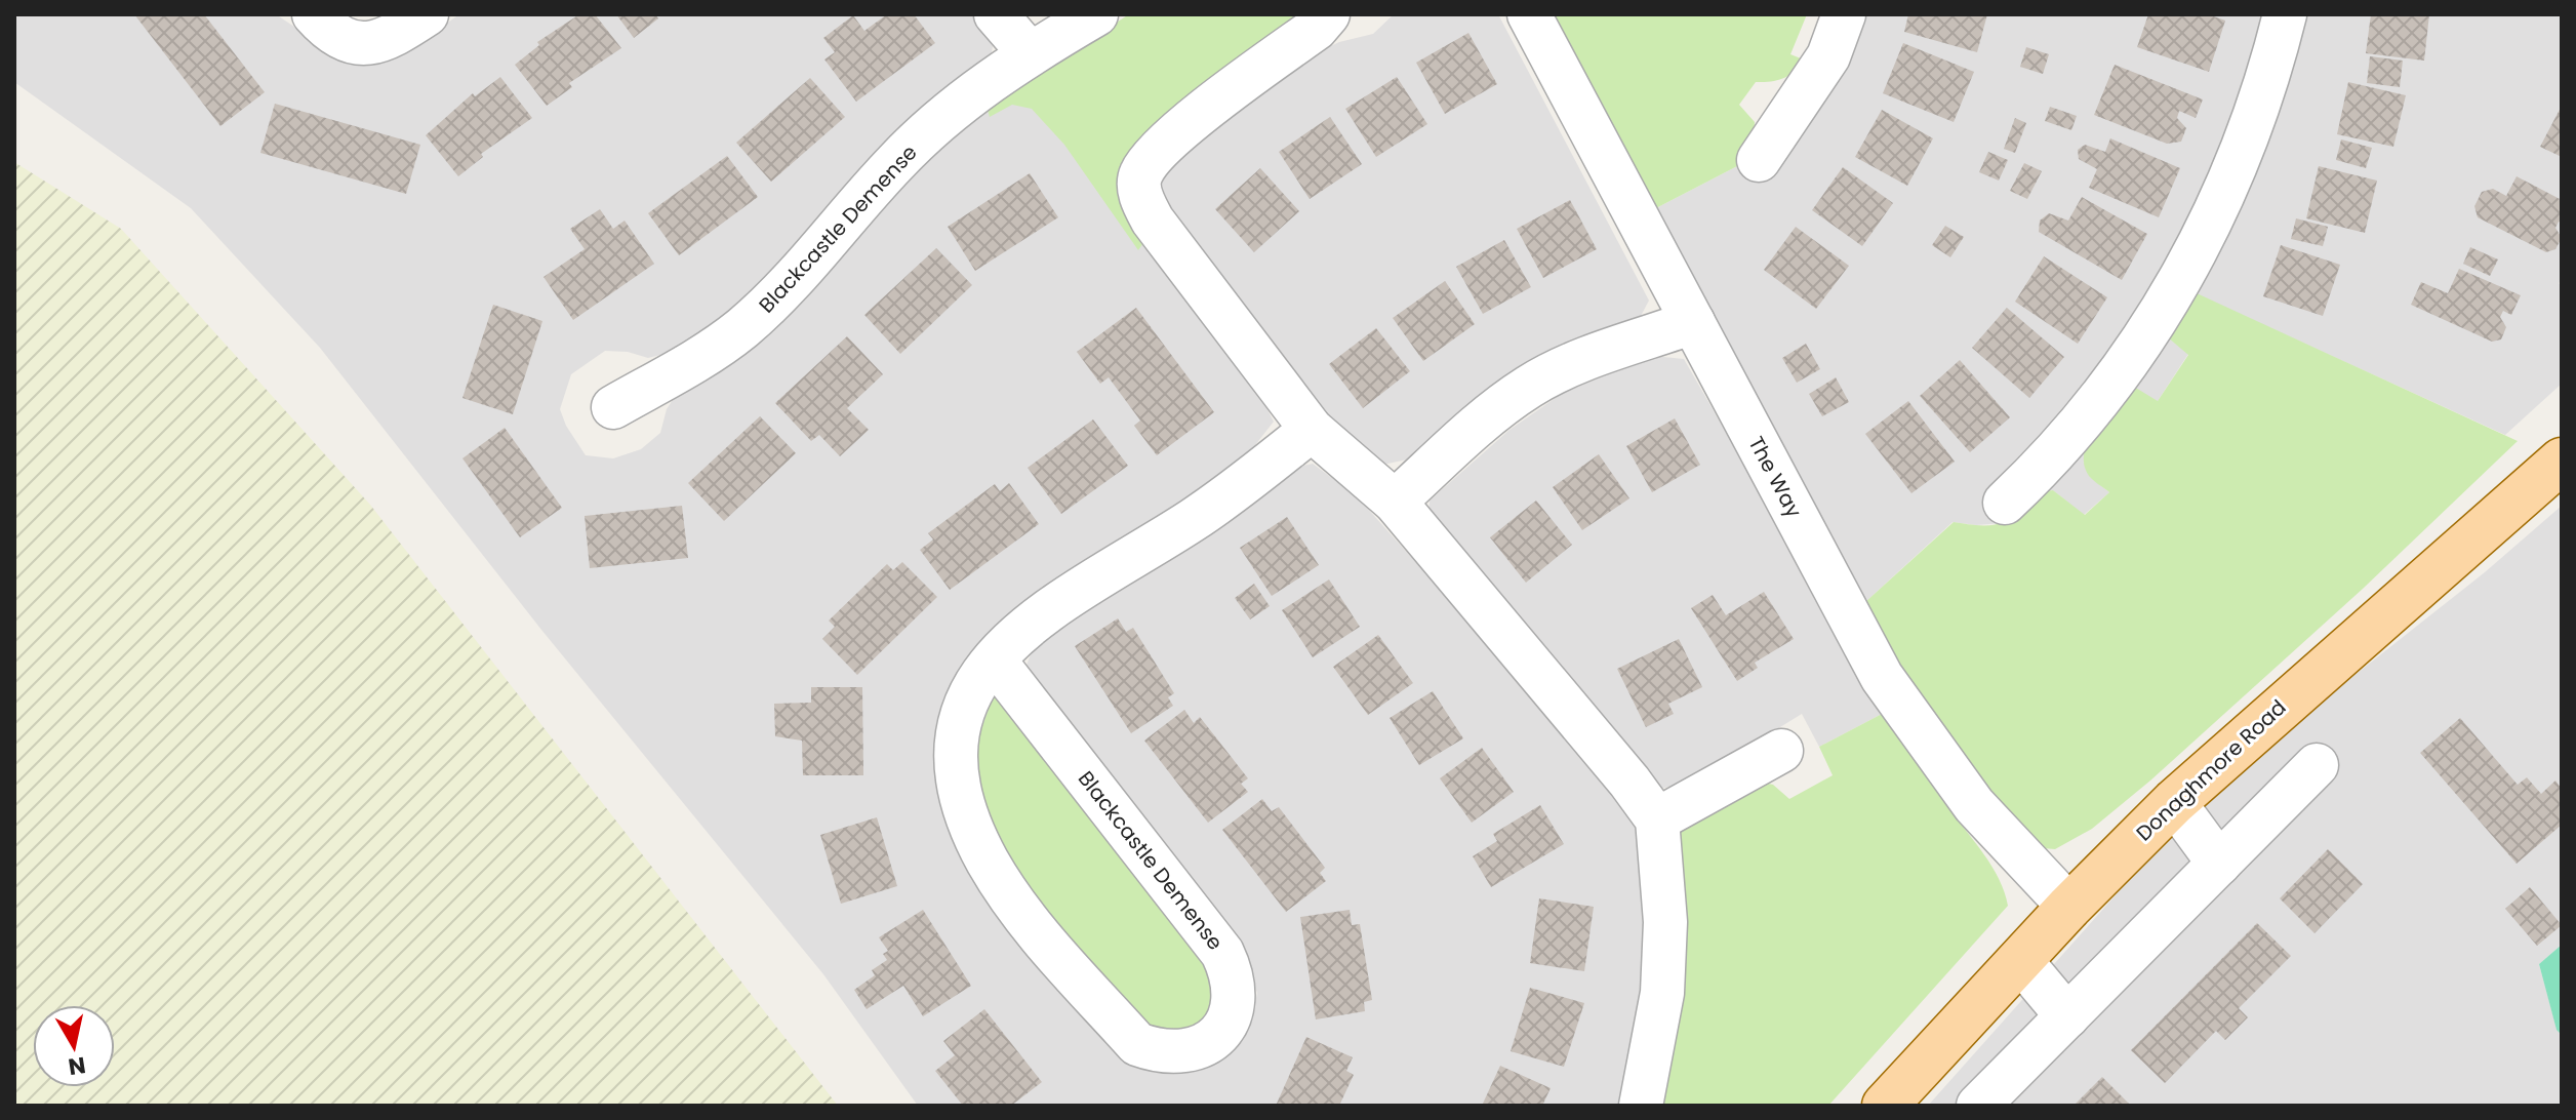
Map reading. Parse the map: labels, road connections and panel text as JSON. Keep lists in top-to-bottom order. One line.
{"streets":{"main road":["Donaghmore Road"],"street":["Blackcastle Demense","The Way"]},"crossings":[["The Way","Donaghmore Road"]],"north":"bottom"}
